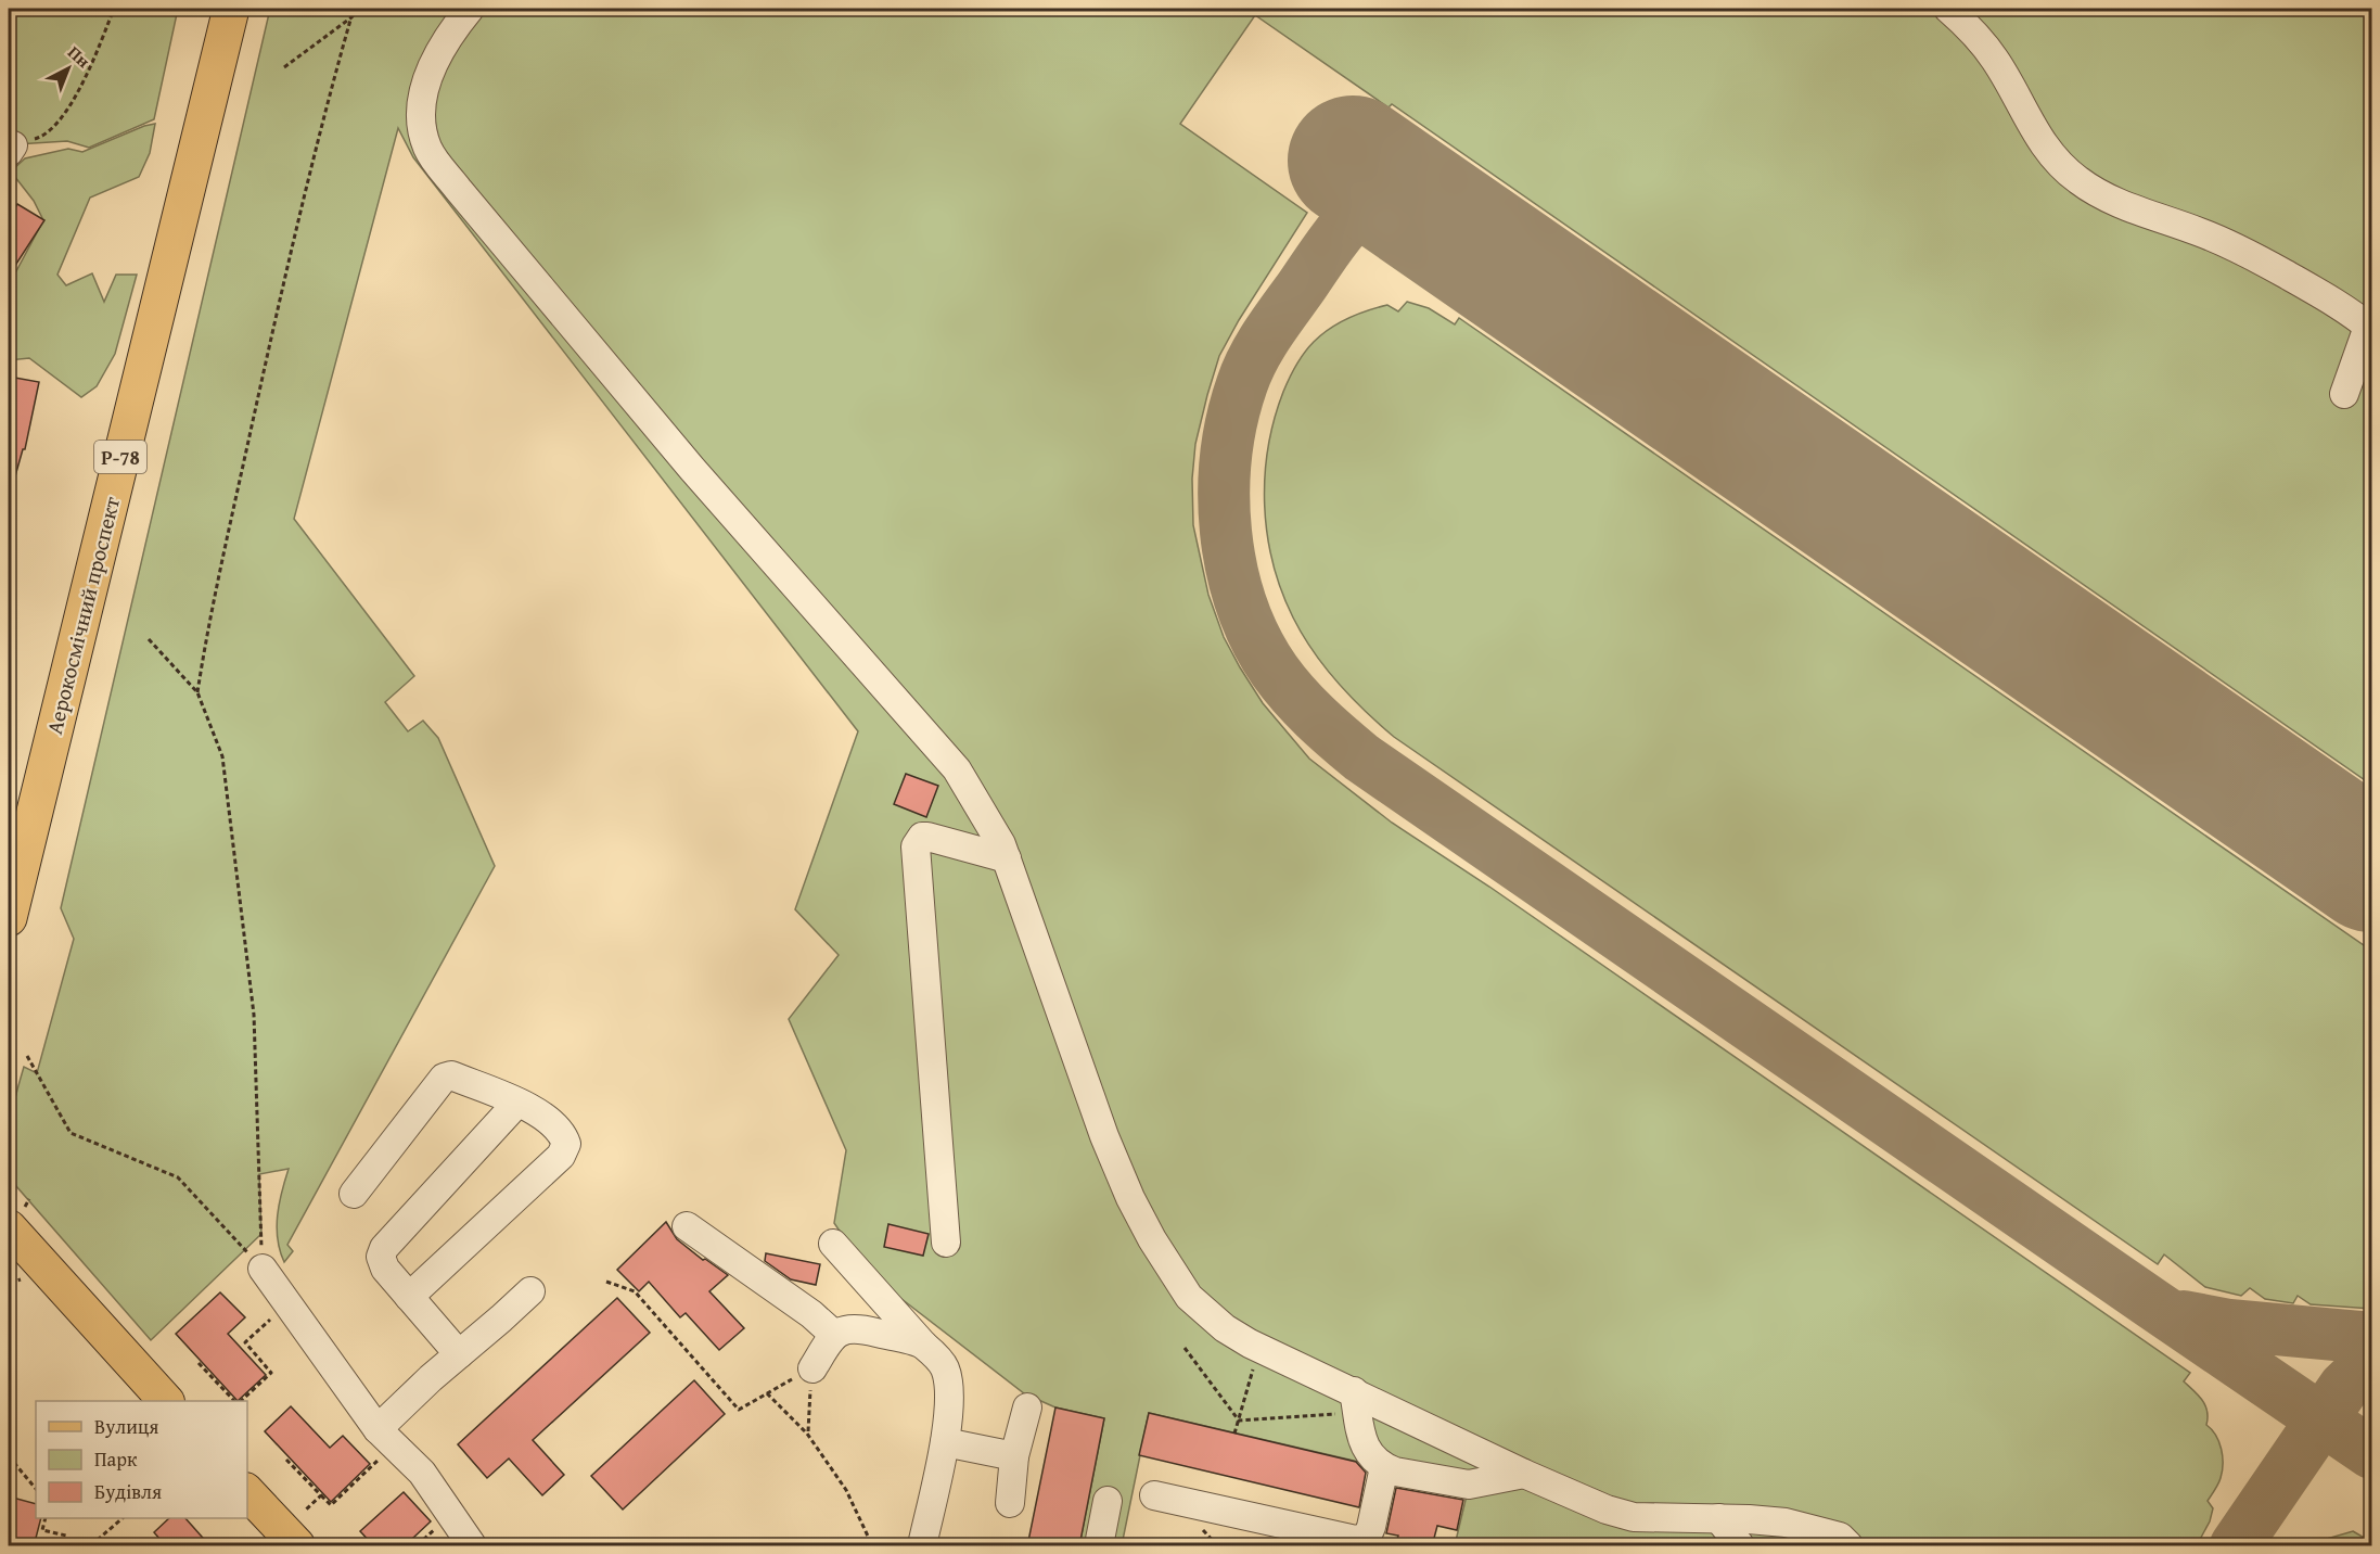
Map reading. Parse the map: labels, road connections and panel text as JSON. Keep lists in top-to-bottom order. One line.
{"streets":{"highway":["Р-78","Аерокосмічний проспект"]},"legend":["Вулиця","Парк","Будівля"],"north":"top right"}
